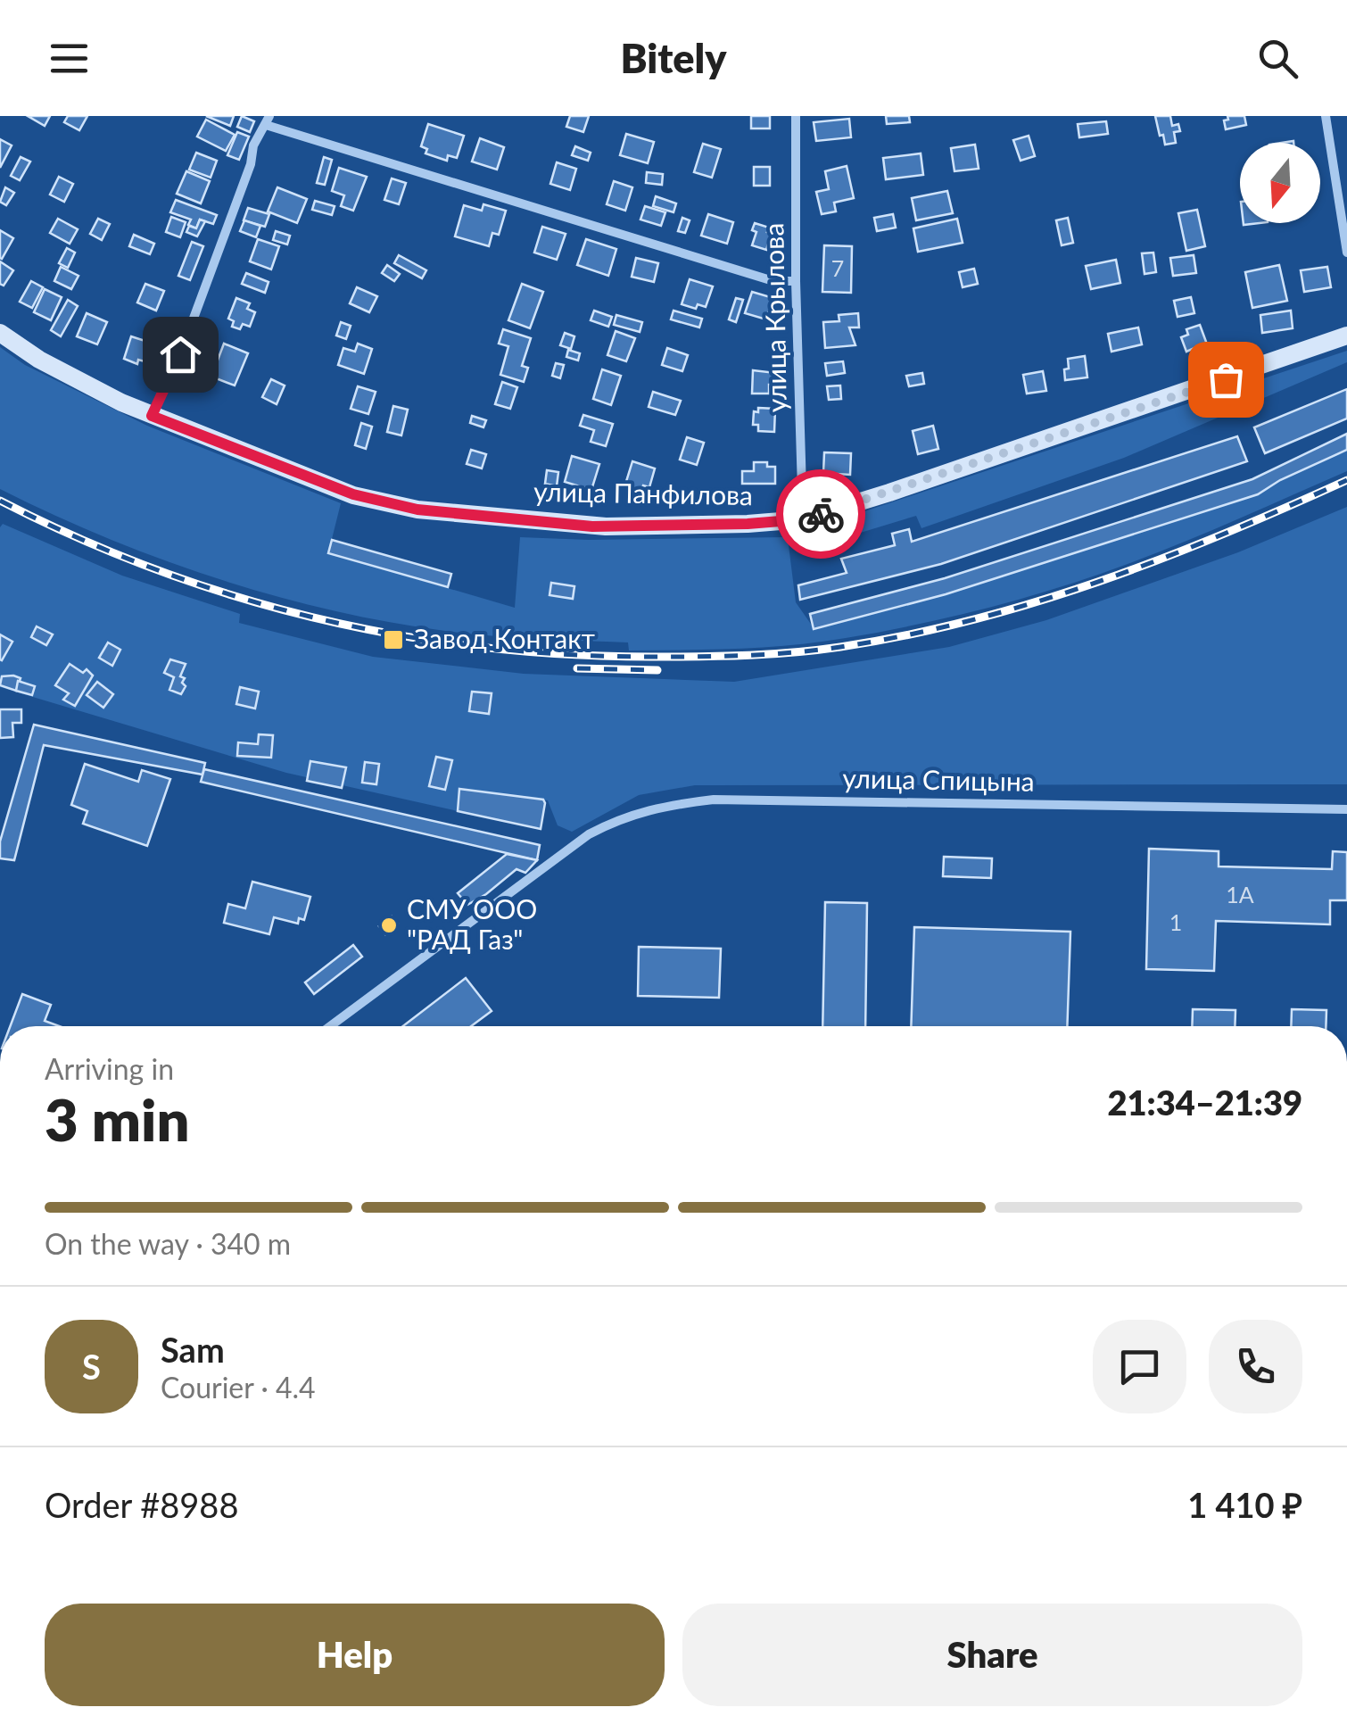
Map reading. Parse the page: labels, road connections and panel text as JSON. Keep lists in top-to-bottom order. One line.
{"streets":{"main road":["улица Панфилова"],"street":["улица Крылова","улица Спицына"]},"crossings":[["улица Крылова","улица Панфилова"]],"places":{"transit":["Завод Контакт"],"other":["СМУ ООО \"РАД Газ\""]},"house_numbers":["7","1А","1"],"north":"bottom","page":{"header":"Bitely","heading":["3 min","Arriving in","21:34–21:39"],"panel":["Sam","Courier · 4.4","Order #8988","1 410 ₽"],"bar":"On the way · 340 m","round":"S","buttons":["Help","Share"]}}
